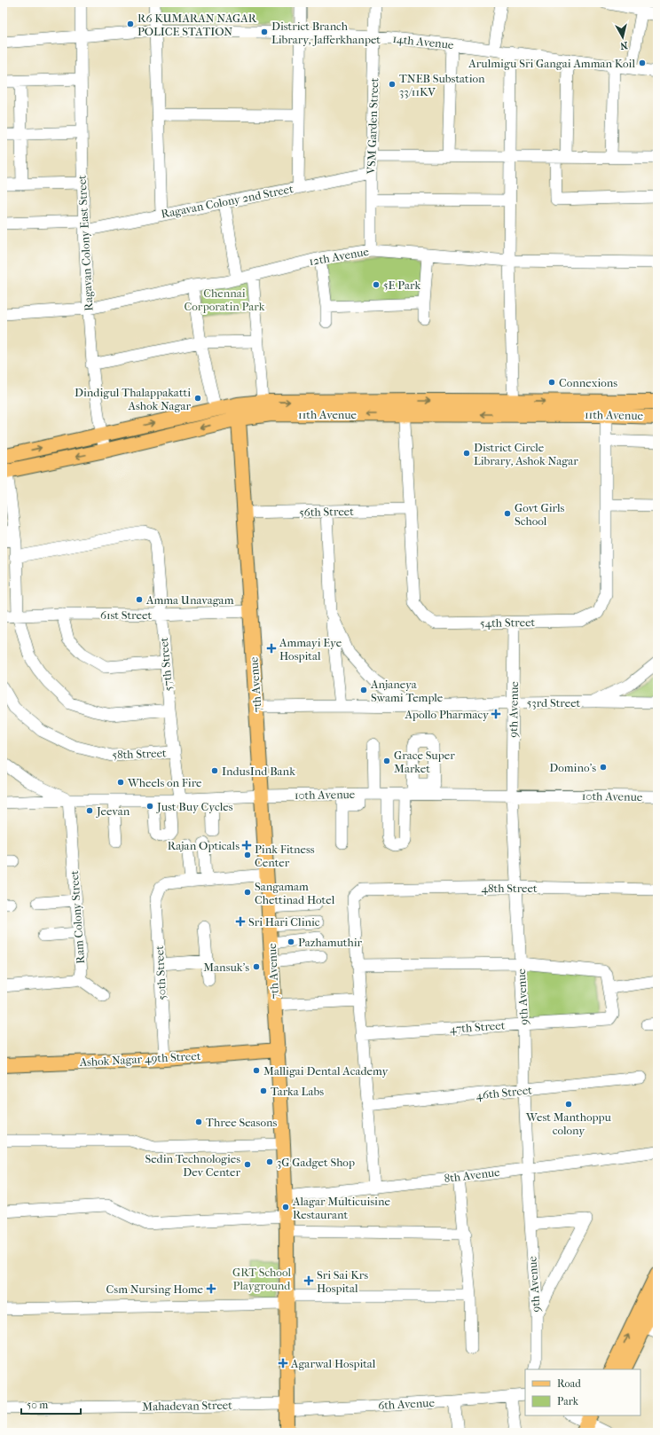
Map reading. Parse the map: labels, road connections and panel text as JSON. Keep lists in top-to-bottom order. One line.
{"streets":{"main road":["11th Avenue","7th Avenue","Ashok Nagar 49th Street"],"street":["14th Avenue","VSM Garden Street","Ragavan Colony 2nd Street","Ragavan Colony East Street","12th Avenue","56th Street","61st Street","54th Street","57th Street","53rd Street","9th Avenue","58th Street","10th Avenue","48th Street","Ram Colony Street","50th Street","47th Street","46th Street","8th Avenue","6th Avenue","Mahadevan Street"]},"crossings":[["14th Avenue","VSM Garden Street"],["14th Avenue","Ragavan Colony East Street"],["VSM Garden Street","Ragavan Colony 2nd Street"],["VSM Garden Street","12th Avenue"],["Ragavan Colony 2nd Street","Ragavan Colony East Street"],["Ragavan Colony East Street","12th Avenue"],["Ragavan Colony East Street","11th Avenue"],["11th Avenue","54th Street"],["11th Avenue","7th Avenue"],["56th Street","54th Street"],["56th Street","7th Avenue"],["61st Street","57th Street"],["61st Street","7th Avenue"],["54th Street","9th Avenue"],["57th Street","58th Street"],["57th Street","10th Avenue"],["7th Avenue","53rd Street"],["7th Avenue","10th Avenue"],["7th Avenue","Ashok Nagar 49th Street"],["7th Avenue","8th Avenue"],["7th Avenue","6th Avenue"],["7th Avenue","Mahadevan Street"],["53rd Street","9th Avenue"],["9th Avenue","10th Avenue"],["9th Avenue","48th Street"],["9th Avenue","47th Street"],["9th Avenue","46th Street"],["9th Avenue","8th Avenue"],["10th Avenue","Ram Colony Street"],["50th Street","Ashok Nagar 49th Street"],["6th Avenue","Mahadevan Street"]],"parks":["Chennai Corporatin Park","GRT School Playground"],"places":{"other":["R6 KUMARAN NAGAR POLICE STATION","District Branch Library, Jafferkhanpet","Arulmigu Sri Gangai Amman Koil","TNEB Substation 33/11KV","5E Park","Connexions","Dindigul Thalappakatti Ashok Nagar","District Circle Library, Ashok Nagar","Govt Girls School","Amma Unavagam","Anjaneya Swami Temple","Grace Super Market","Domino's","IndusInd Bank","Wheels on Fire","Just Buy Cycles","Jeevan","Pink Fitness Center","Sangamam Chettinad Hotel","Pazhamuthir","Mansuk's","Malligai Dental Academy","Tarka Labs","West Manthoppu colony","Three Seasons","3G Gadget Shop","Sedin Technologies Dev Center","Alagar Multicuisine Restaurant"],"health":["Ammayi Eye Hospital","Apollo Pharmacy","Rajan Opticals","Sri Hari Clinic","Sri Sai Krs Hospital","Csm Nursing Home","Agarwal Hospital"]},"legend":["Road","Park"],"scale_bar":"50 m","north":"bottom"}
